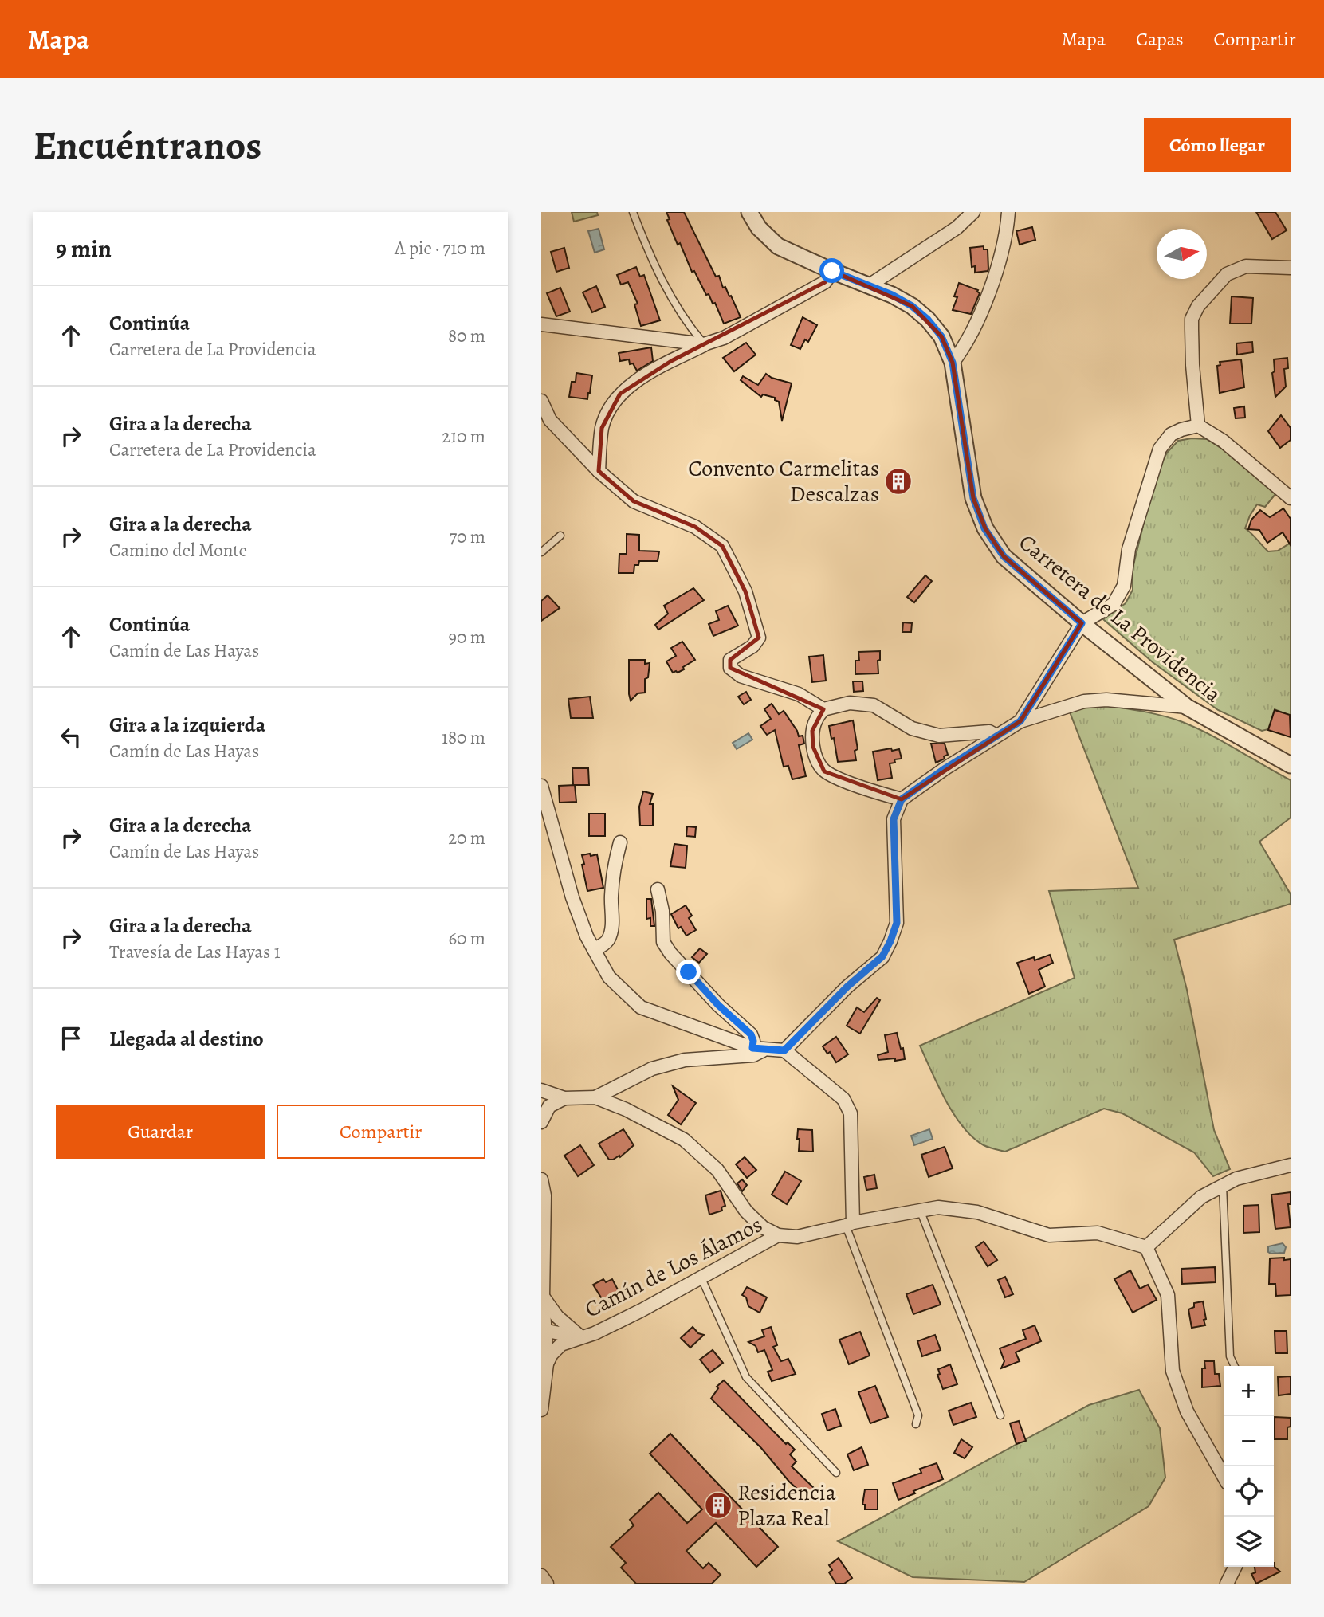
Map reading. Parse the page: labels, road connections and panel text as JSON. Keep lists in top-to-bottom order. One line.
{"streets":{"street":["Carretera de La Providencia","Camín de Los Álamos"]},"places":{"building":["Convento Carmelitas Descalzas","Residencia Plaza Real"]},"north":"right","page":{"header":"Mapa","nav":["Mapa","Capas","Compartir"],"buttons":["Cómo llegar",["Guardar","Compartir"]],"title":"Encuéntranos","heading":["9 min","A pie · 710 m"],"list":[["Continúa","Carretera de La Providencia","80 m"],["Gira a la derecha","Carretera de La Providencia","210 m"],["Gira a la derecha","Camino del Monte","70 m"],["Continúa","Camín de Las Hayas","90 m"],["Gira a la izquierda","Camín de Las Hayas","180 m"],["Gira a la derecha","Camín de Las Hayas","20 m"],["Gira a la derecha","Travesía de Las Hayas 1","60 m"],"Llegada al destino"],"map_buttons":["+","−"]}}
